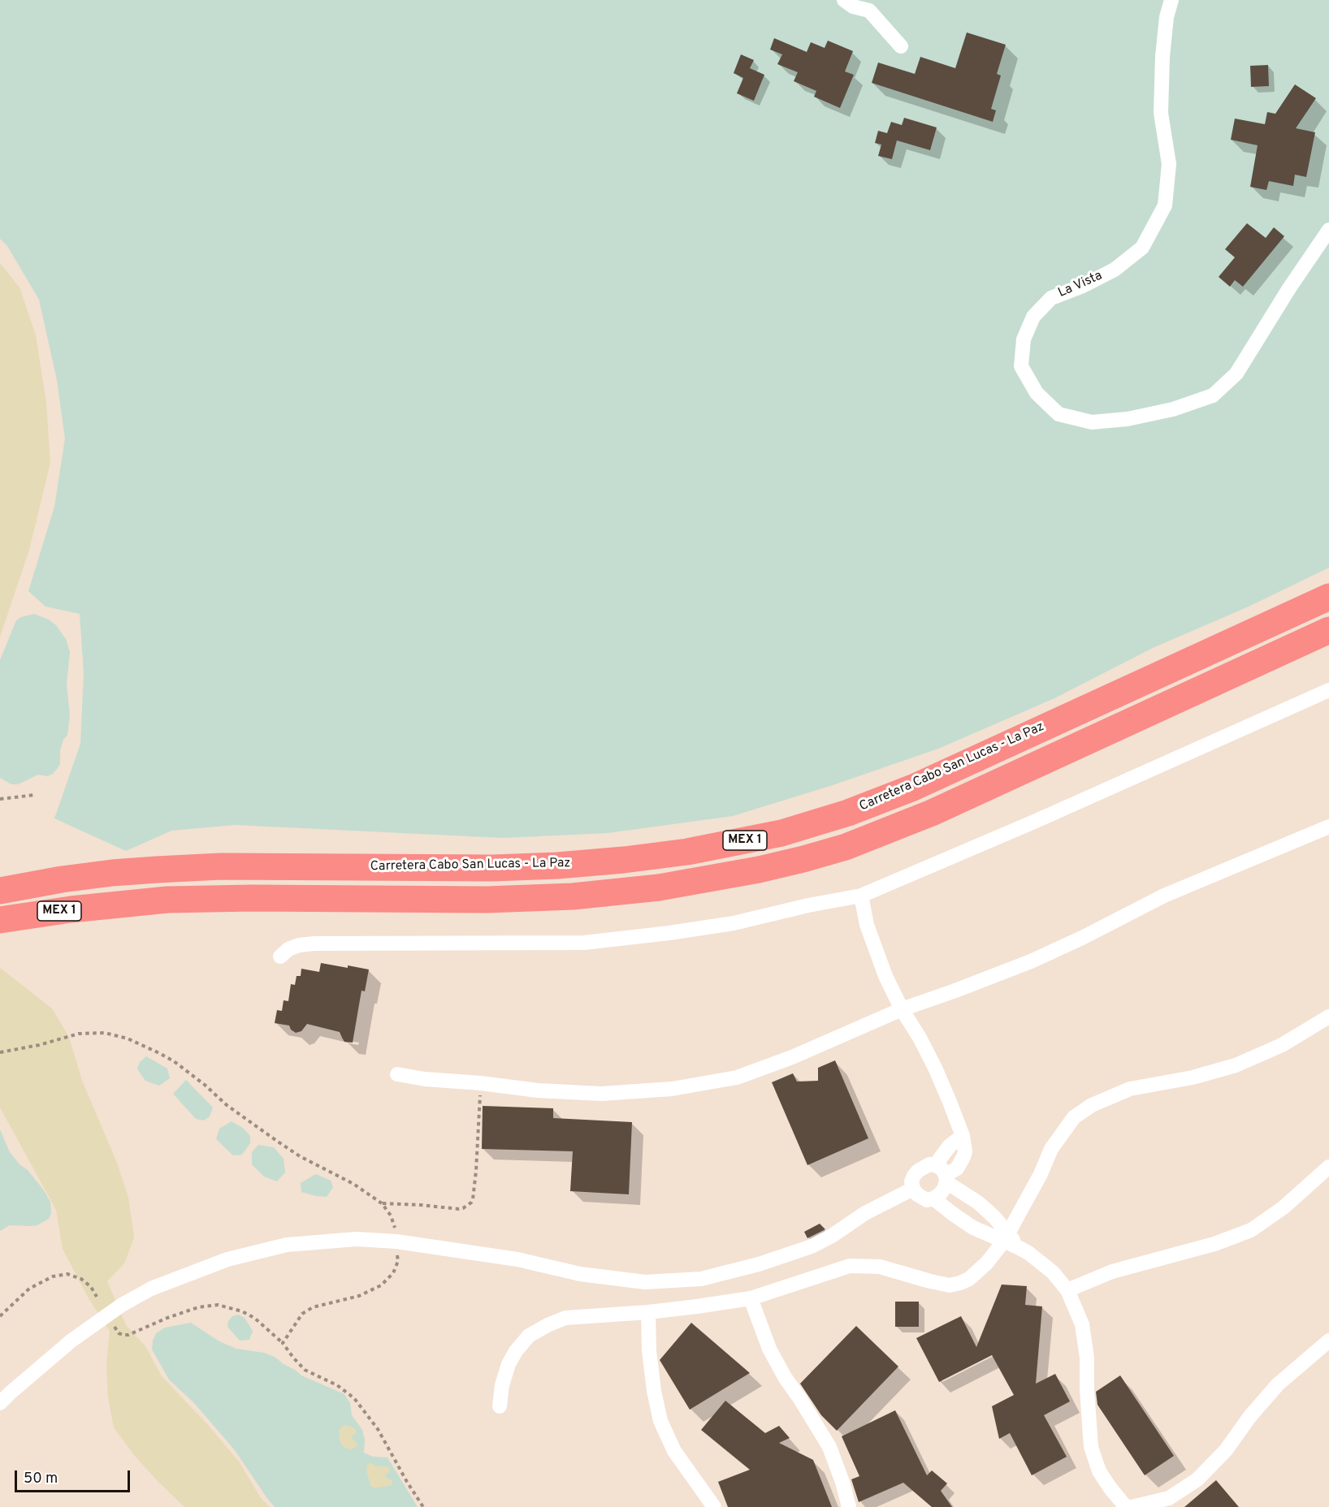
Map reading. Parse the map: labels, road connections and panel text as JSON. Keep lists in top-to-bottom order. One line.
{"streets":{"highway":["Carretera Cabo San Lucas - La Paz","MEX 1"],"street":["La Vista"]},"scale_bar":"50 m"}
